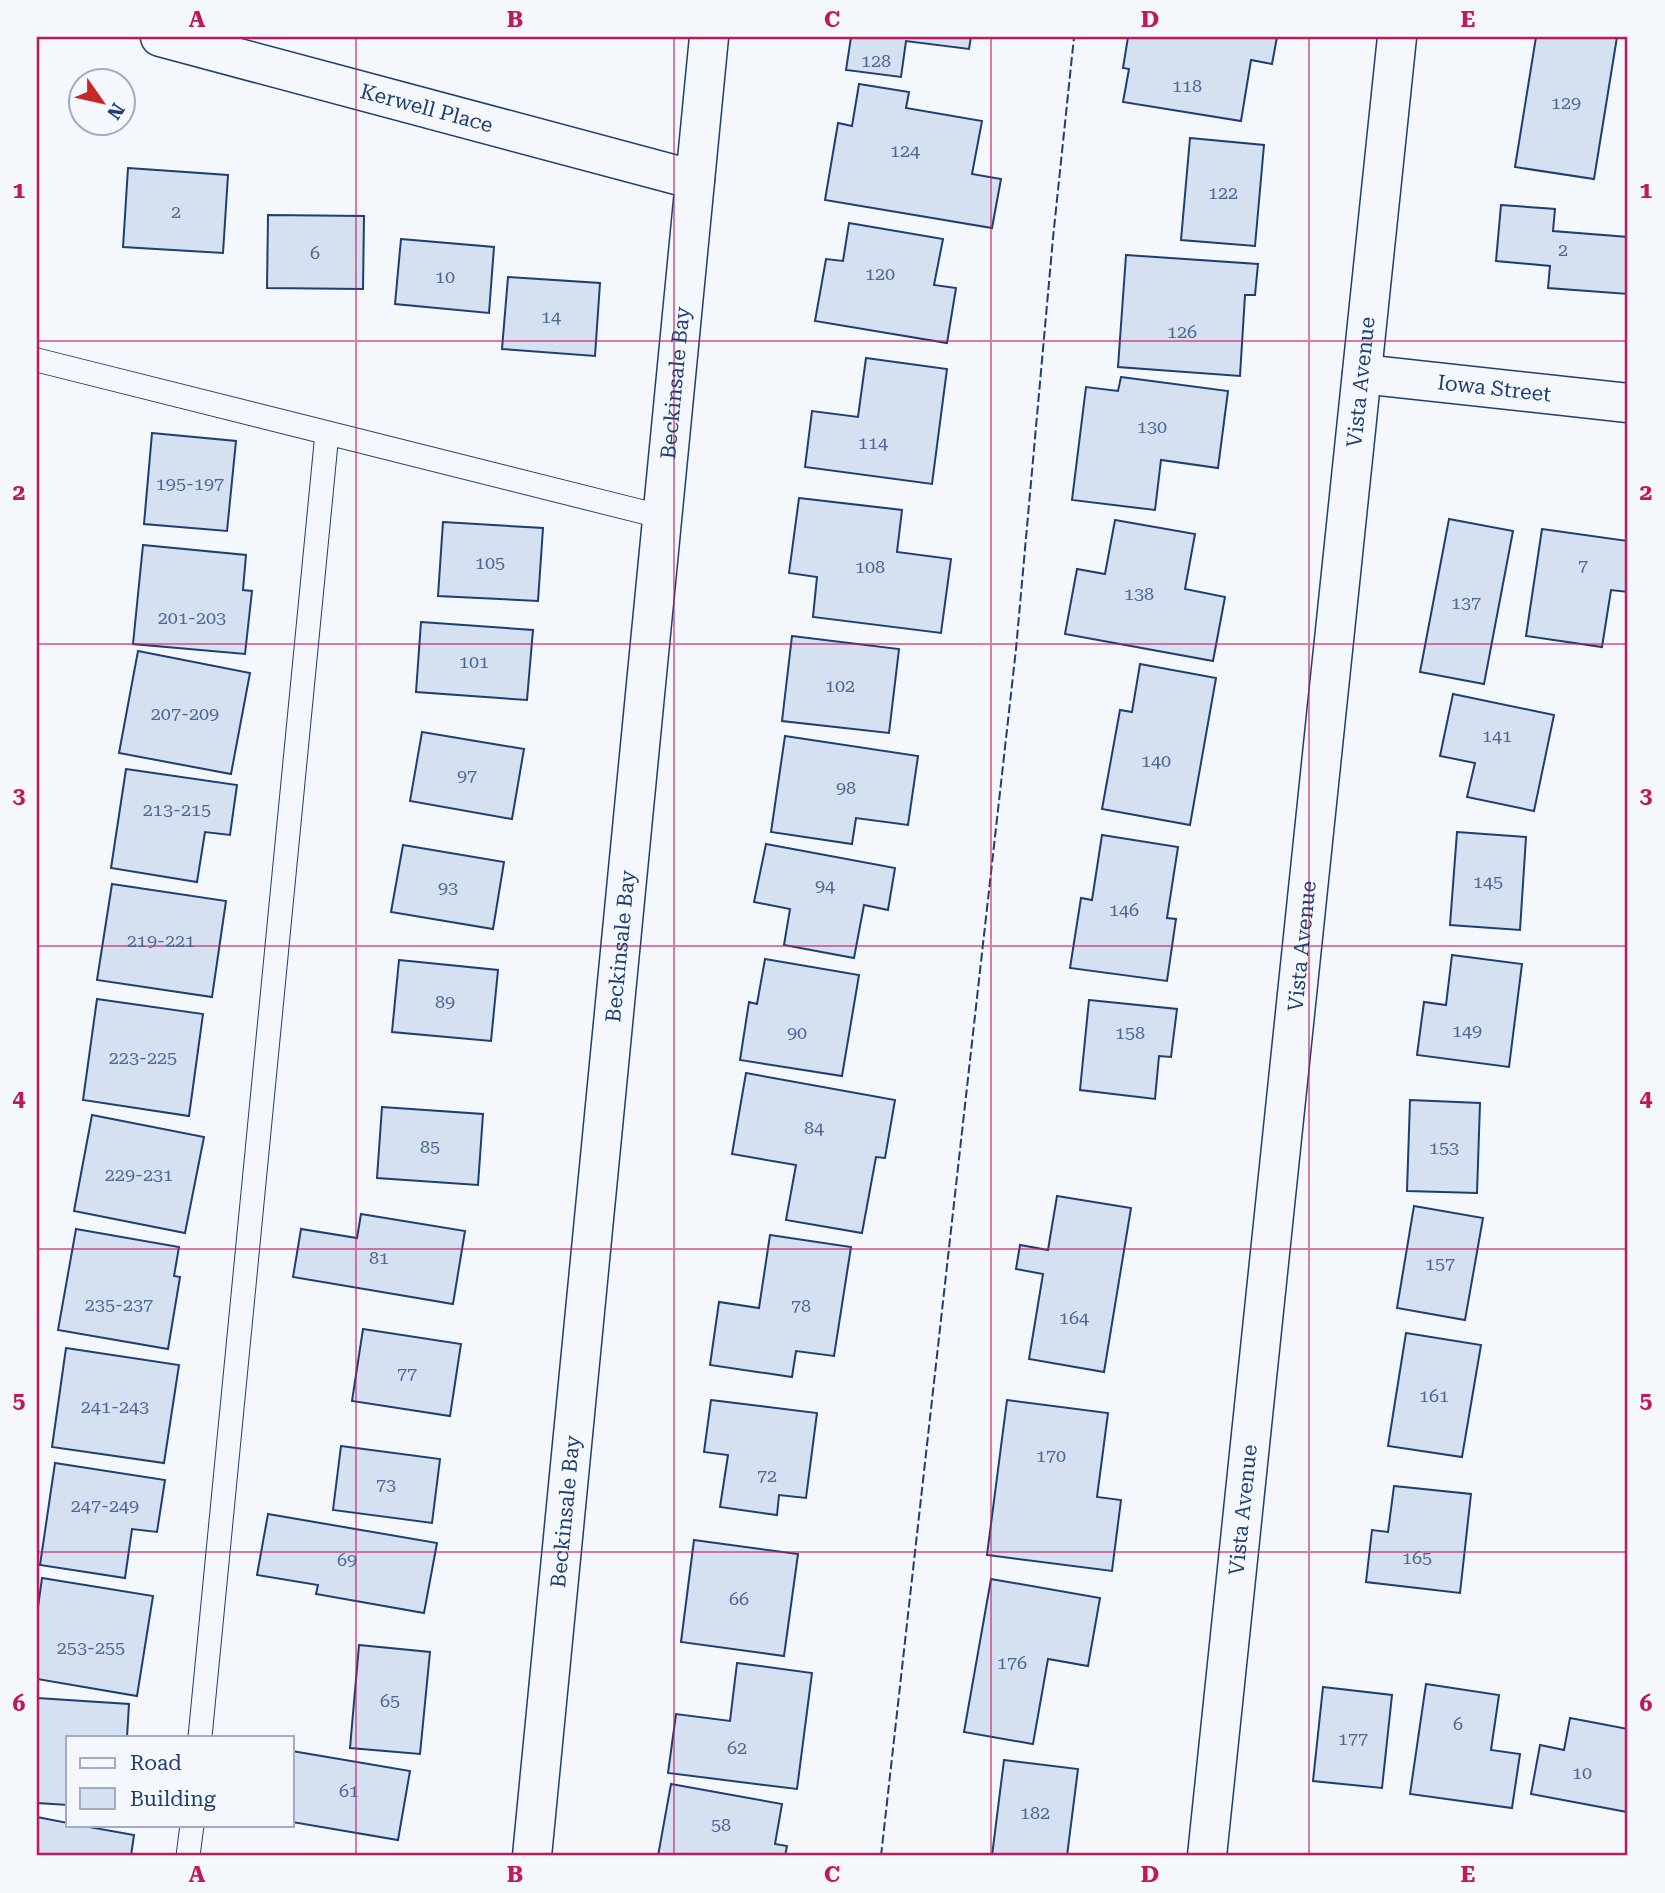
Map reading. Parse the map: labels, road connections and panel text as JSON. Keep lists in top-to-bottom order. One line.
{"streets":{"street":["Kerwell Place","Beckinsale Bay","Vista Avenue","Iowa Street"]},"crossings":[["Kerwell Place","Beckinsale Bay"],["Vista Avenue","Iowa Street"]],"house_numbers":["128","118","129","124","122","2","2","6","120","10","14","126","130","114","195-197","105","7","108","138","137","201-203","101","102","207-209","141","140","97","98","213-215","145","94","93","146","219-221","89","149","90","158","223-225","84","85","153","229-231","81","157","235-237","78","164","77","161","241-243","170","72","73","247-249","165","69","66","253-255","176","65","6","177","62","10","61","182","58"],"legend":["Road","Building"],"north":"bottom right","grid":{"columns":["A","B","C","D","E"],"rows":["1","2","3","4","5","6"]}}
